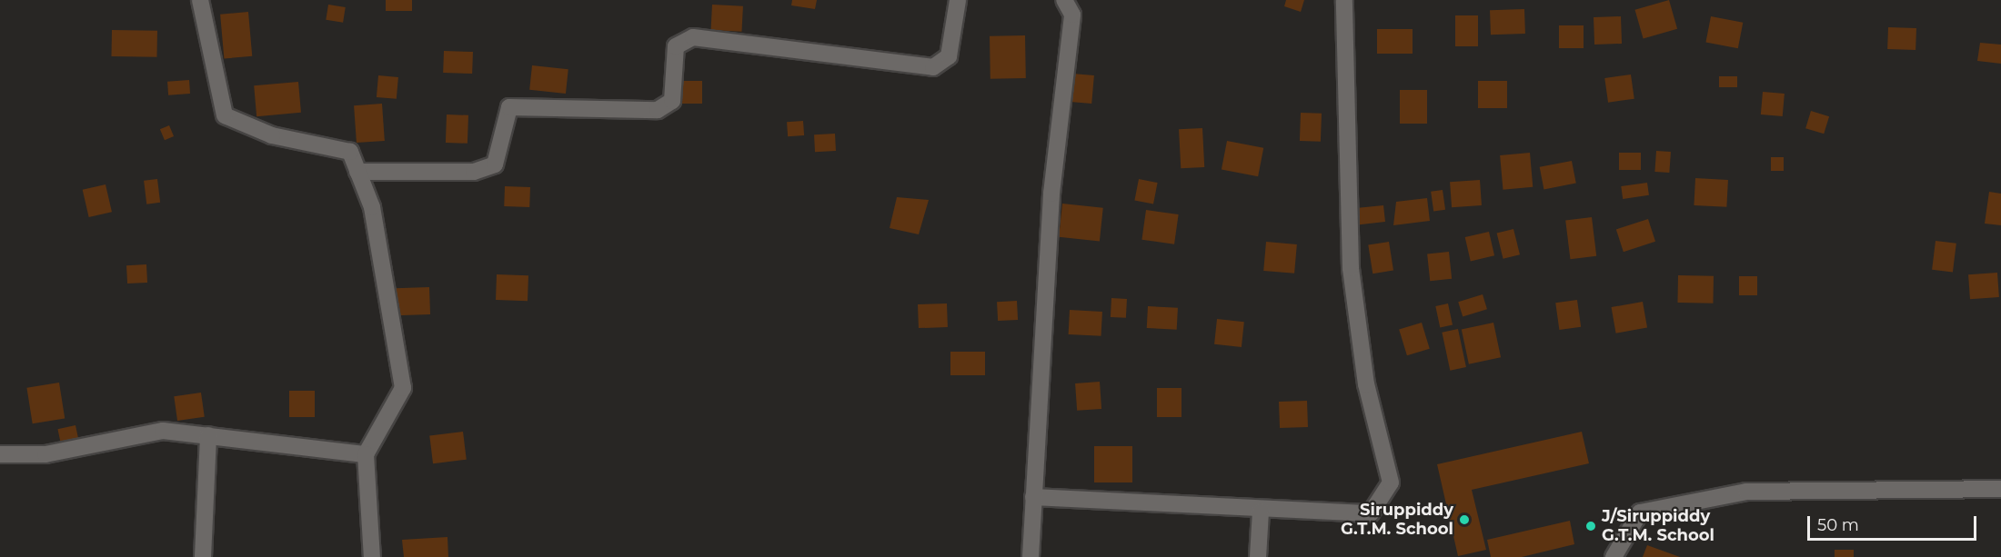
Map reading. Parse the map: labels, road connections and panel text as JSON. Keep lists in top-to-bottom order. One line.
{"places":["Siruppiddy G.T.M. School","J/Siruppiddy G.T.M. School"],"scale_bar":"50 m"}
